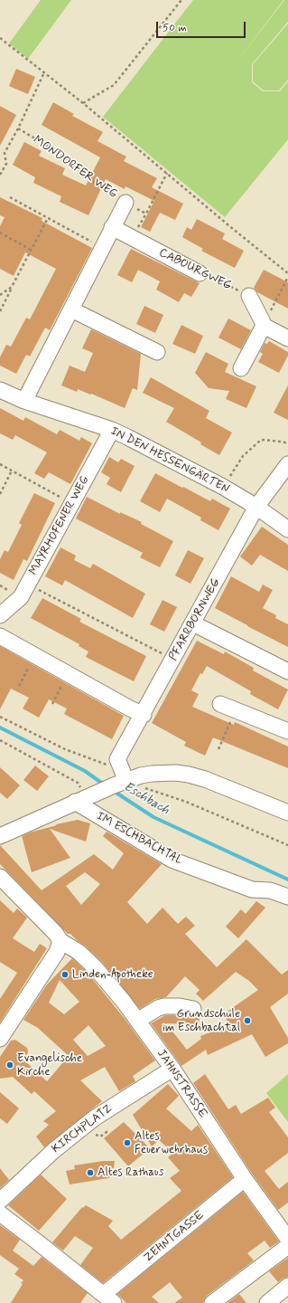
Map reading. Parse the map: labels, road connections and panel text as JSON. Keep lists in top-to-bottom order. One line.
{"streets":{"street":["MONDORFER WEG","CABOURGWEG","IN DEN HESSENGÄRTEN","MAYRHOFENER WEG","PFARRBORNWEG","IM ESCHBACHTAL","JAHNSTRASSE","KIRCHPLATZ","ZEHNTGASSE"]},"crossings":[["MONDORFER WEG","CABOURGWEG"],["MONDORFER WEG","IN DEN HESSENGÄRTEN"],["IN DEN HESSENGÄRTEN","MAYRHOFENER WEG"],["IN DEN HESSENGÄRTEN","PFARRBORNWEG"],["JAHNSTRASSE","KIRCHPLATZ"],["JAHNSTRASSE","ZEHNTGASSE"]],"water":["Eschbach"],"places":["Linden-Apotheke","Grundschule im Eschbachtal","Evangelische Kirche","Altes Feuerwehrhaus","Altes Rathaus"],"scale_bar":"50 m"}
